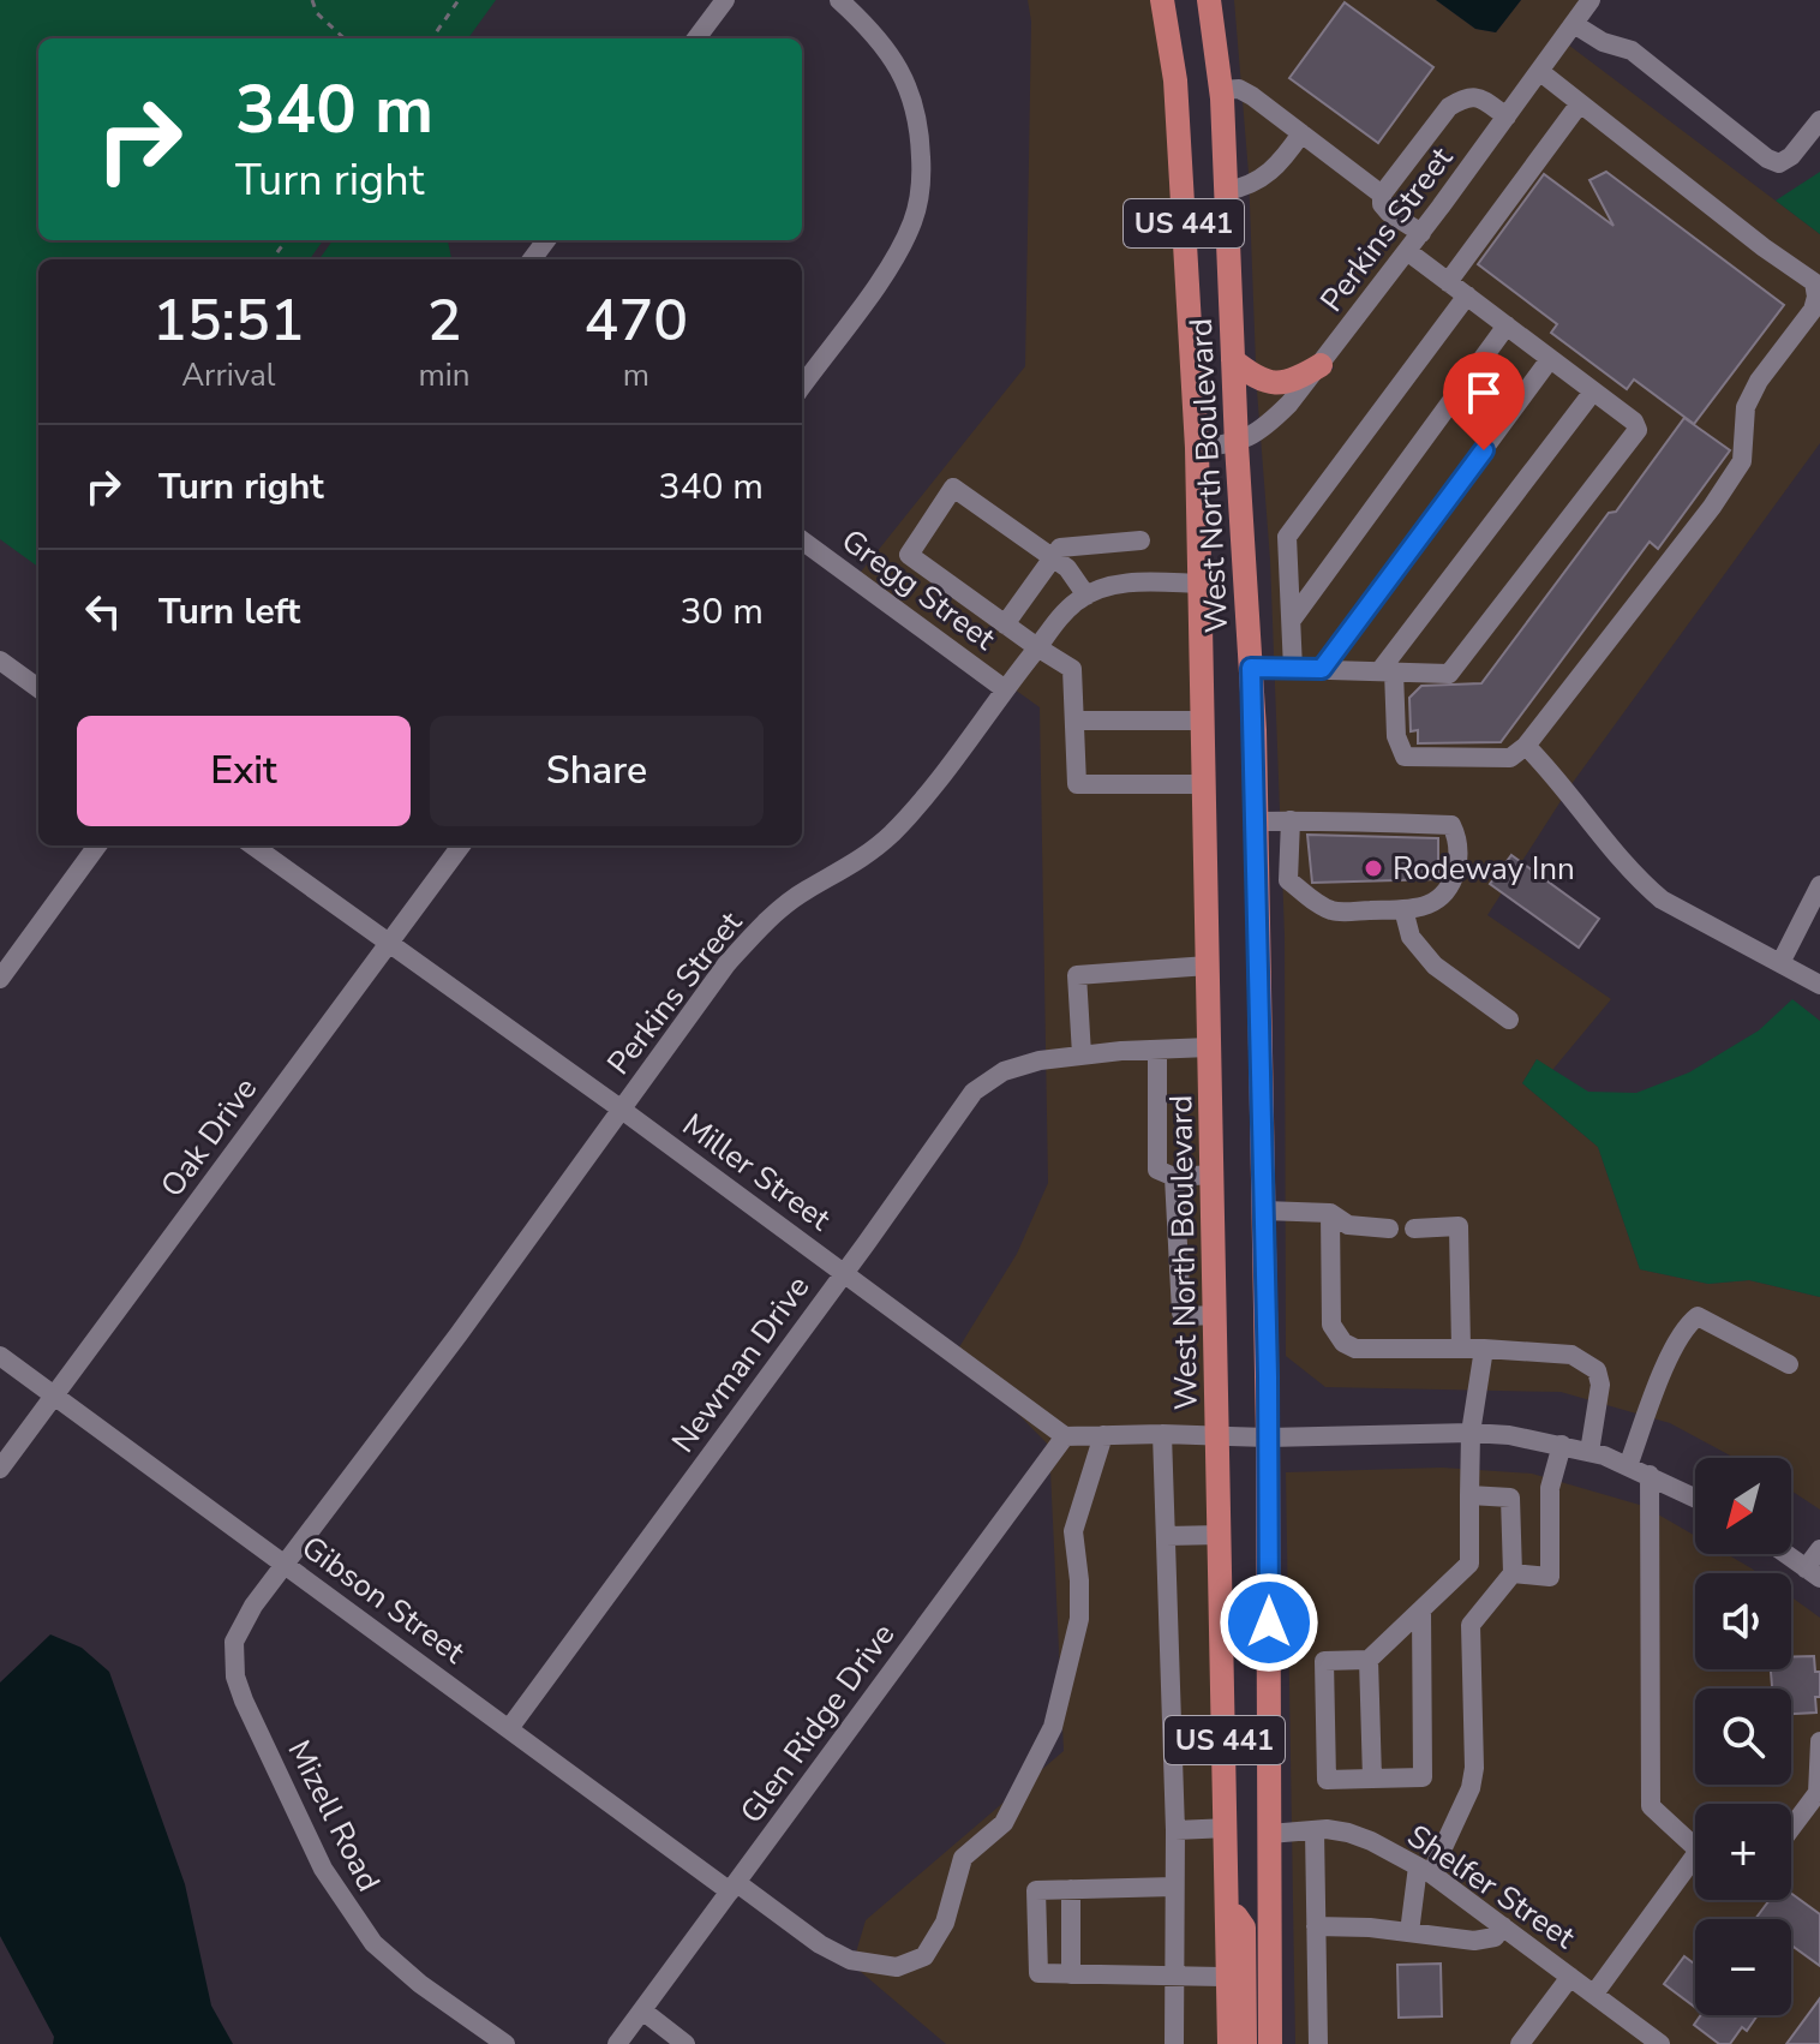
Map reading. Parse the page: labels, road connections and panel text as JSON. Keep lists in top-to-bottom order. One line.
{"streets":{"main road":["US 441","West North Boulevard"],"street":["Perkins Street","Gregg Street","Oak Drive","Miller Street","Newman Drive","Gibson Street","Glen Ridge Drive","Mizell Road","Shelfer Street"]},"crossings":[["Perkins Street","West North Boulevard"],["Perkins Street","Gregg Street"],["Perkins Street","Miller Street"],["Perkins Street","Gibson Street"],["Perkins Street","Mizell Road"],["West North Boulevard","Newman Drive"],["West North Boulevard","Shelfer Street"],["Oak Drive","Miller Street"],["Oak Drive","Gibson Street"],["Miller Street","Newman Drive"],["Miller Street","Glen Ridge Drive"],["Newman Drive","Gibson Street"],["Gibson Street","Glen Ridge Drive"],["Gibson Street","Mizell Road"]],"places":["Rodeway Inn"],"north":"bottom left","page":{"turn":["340 m","Turn right"],"eta":["15:51","Arrival","2","min","470","m"],"list":[{"name":"Turn right","value":"340 m"},{"name":"Turn left","value":"30 m"}],"buttons":["Exit","Share"],"map_buttons":["+","−"]}}
